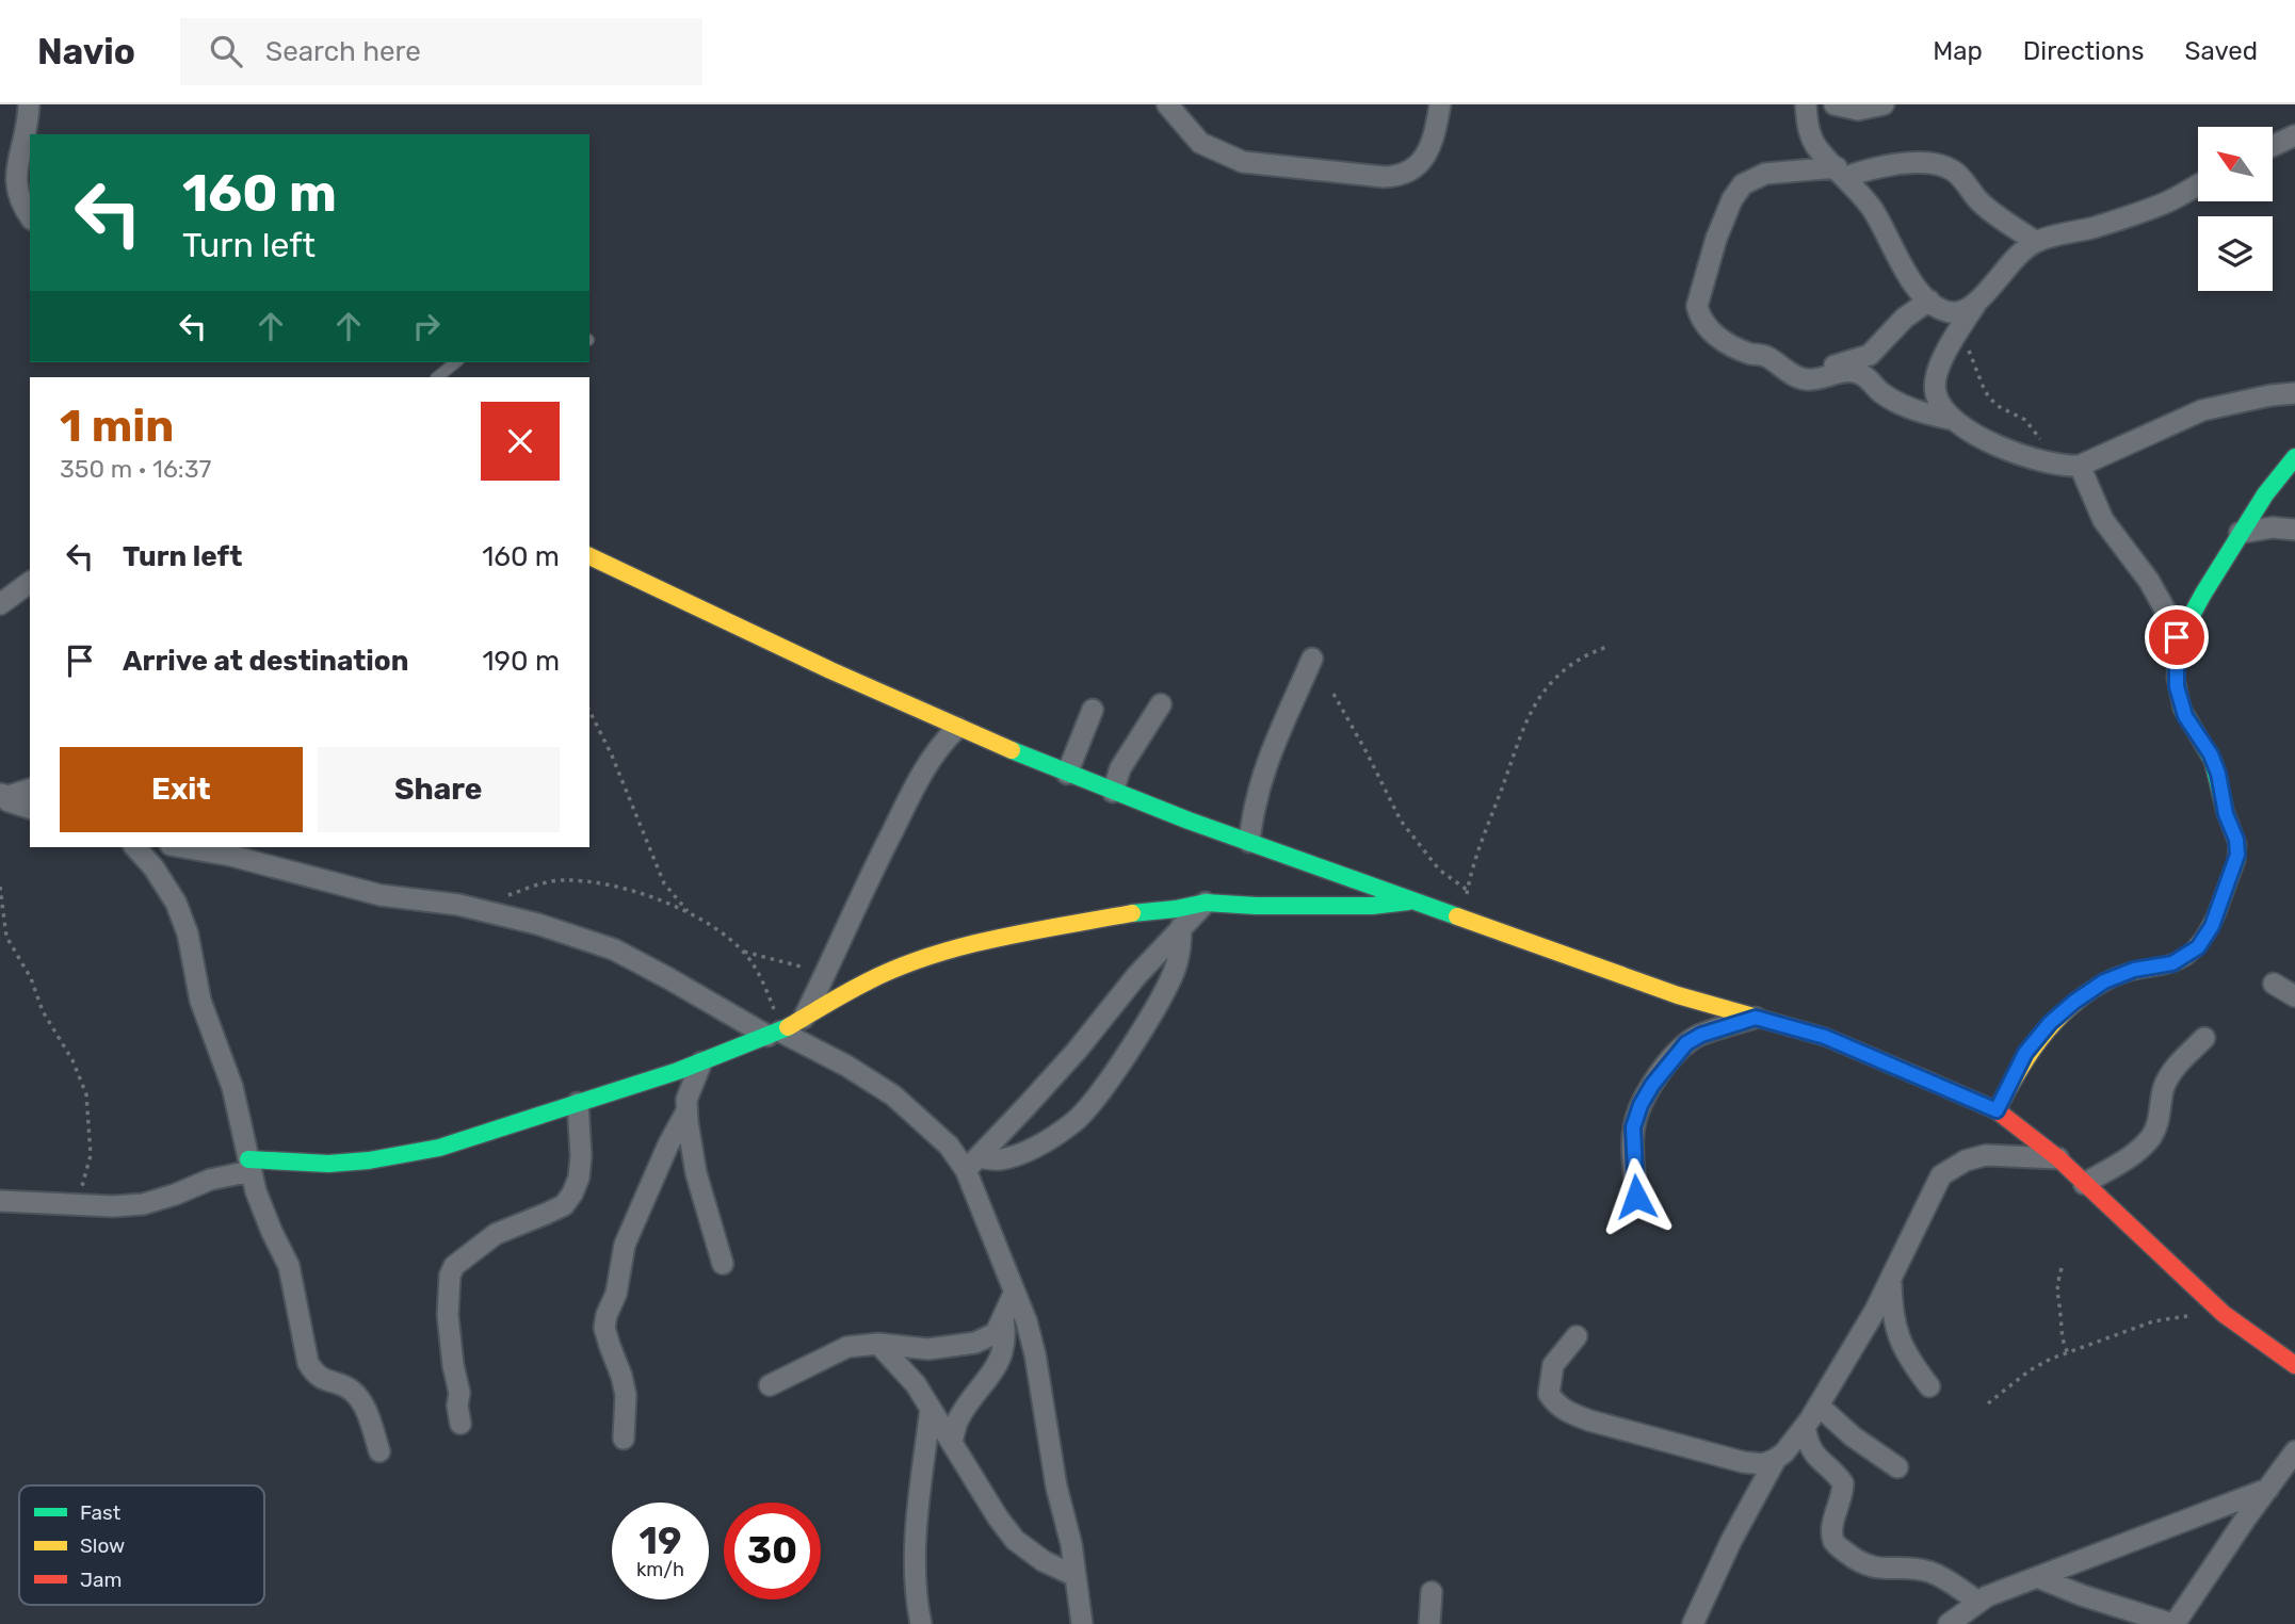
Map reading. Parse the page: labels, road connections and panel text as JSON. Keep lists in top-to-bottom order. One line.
{"legend":["Fast","Slow","Jam"],"north":"top left","page":{"header":"Navio","search":"Search here","nav":["Map","Directions","Saved"],"turn":["160 m","Turn left"],"heading":["1 min","350 m · 16:37"],"list":[{"name":"Turn left","value":"160 m"},{"name":"Arrive at destination","value":"190 m"}],"buttons":["Exit","Share"],"speed":"19 km/h","limit":"30"}}
